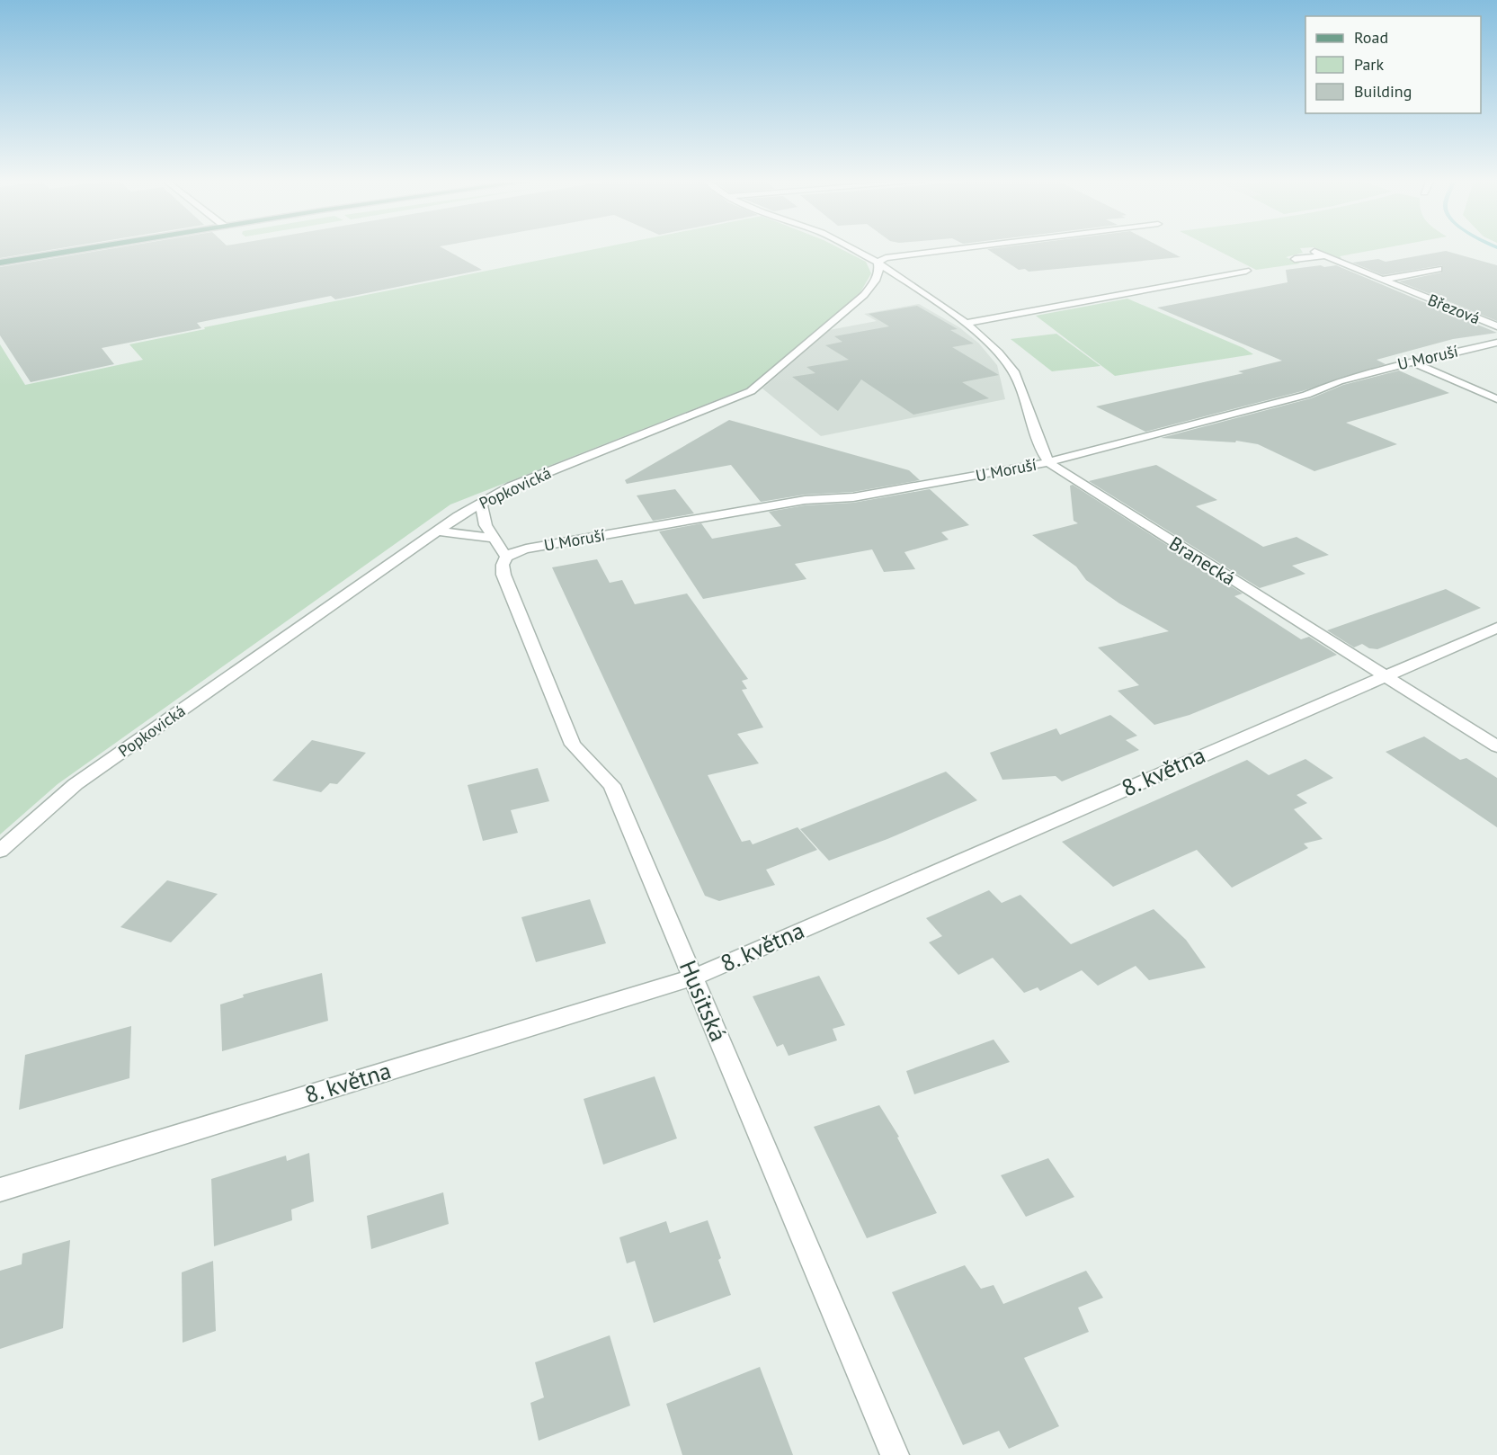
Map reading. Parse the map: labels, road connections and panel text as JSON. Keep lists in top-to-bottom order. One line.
{"streets":{"street":["Březová","U Moruší","Popkovická","Branecká","8. května","Husitská"]},"crossings":[["U Moruší","Branecká"],["U Moruší","Husitská"],["Branecká","8. května"],["8. května","Husitská"]],"legend":["Road","Park","Building"]}
